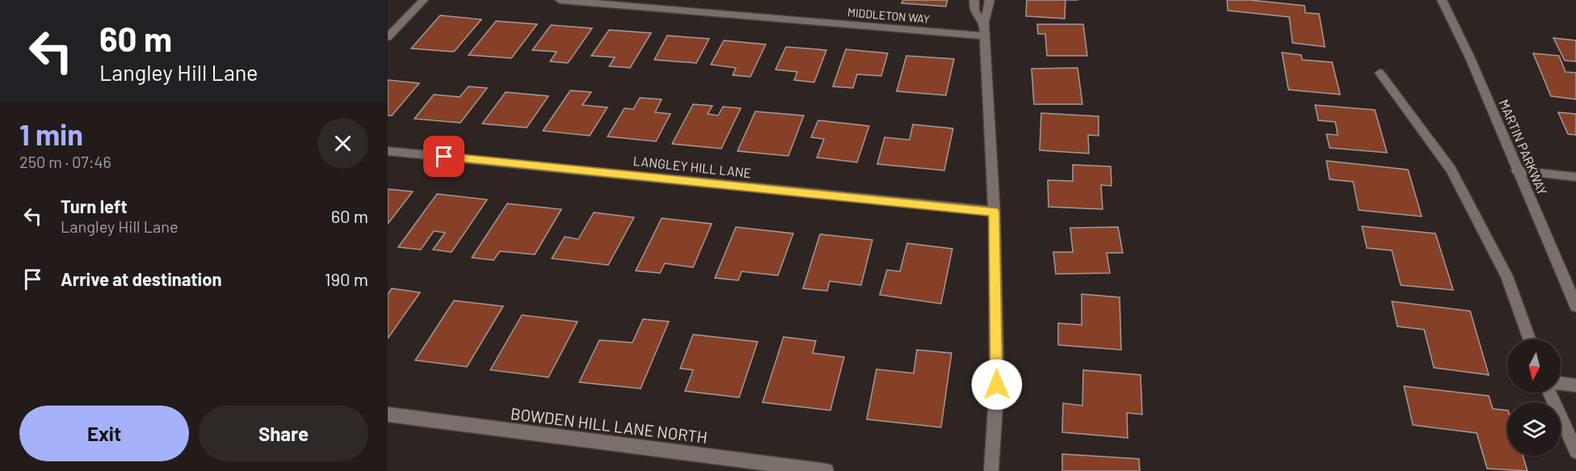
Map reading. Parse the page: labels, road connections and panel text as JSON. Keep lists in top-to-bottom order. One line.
{"streets":{"street":["MIDDLETON WAY","MARTIN PARKWAY","LANGLEY HILL LANE","BOWDEN HILL LANE NORTH"]},"north":"bottom","page":{"turn":["60 m","Langley Hill Lane"],"heading":["1 min","250 m · 07:46"],"list":[{"name":"Turn left","note":"Langley Hill Lane","value":"60 m"},{"name":"Arrive at destination","value":"190 m"}],"buttons":["Exit","Share"]}}
